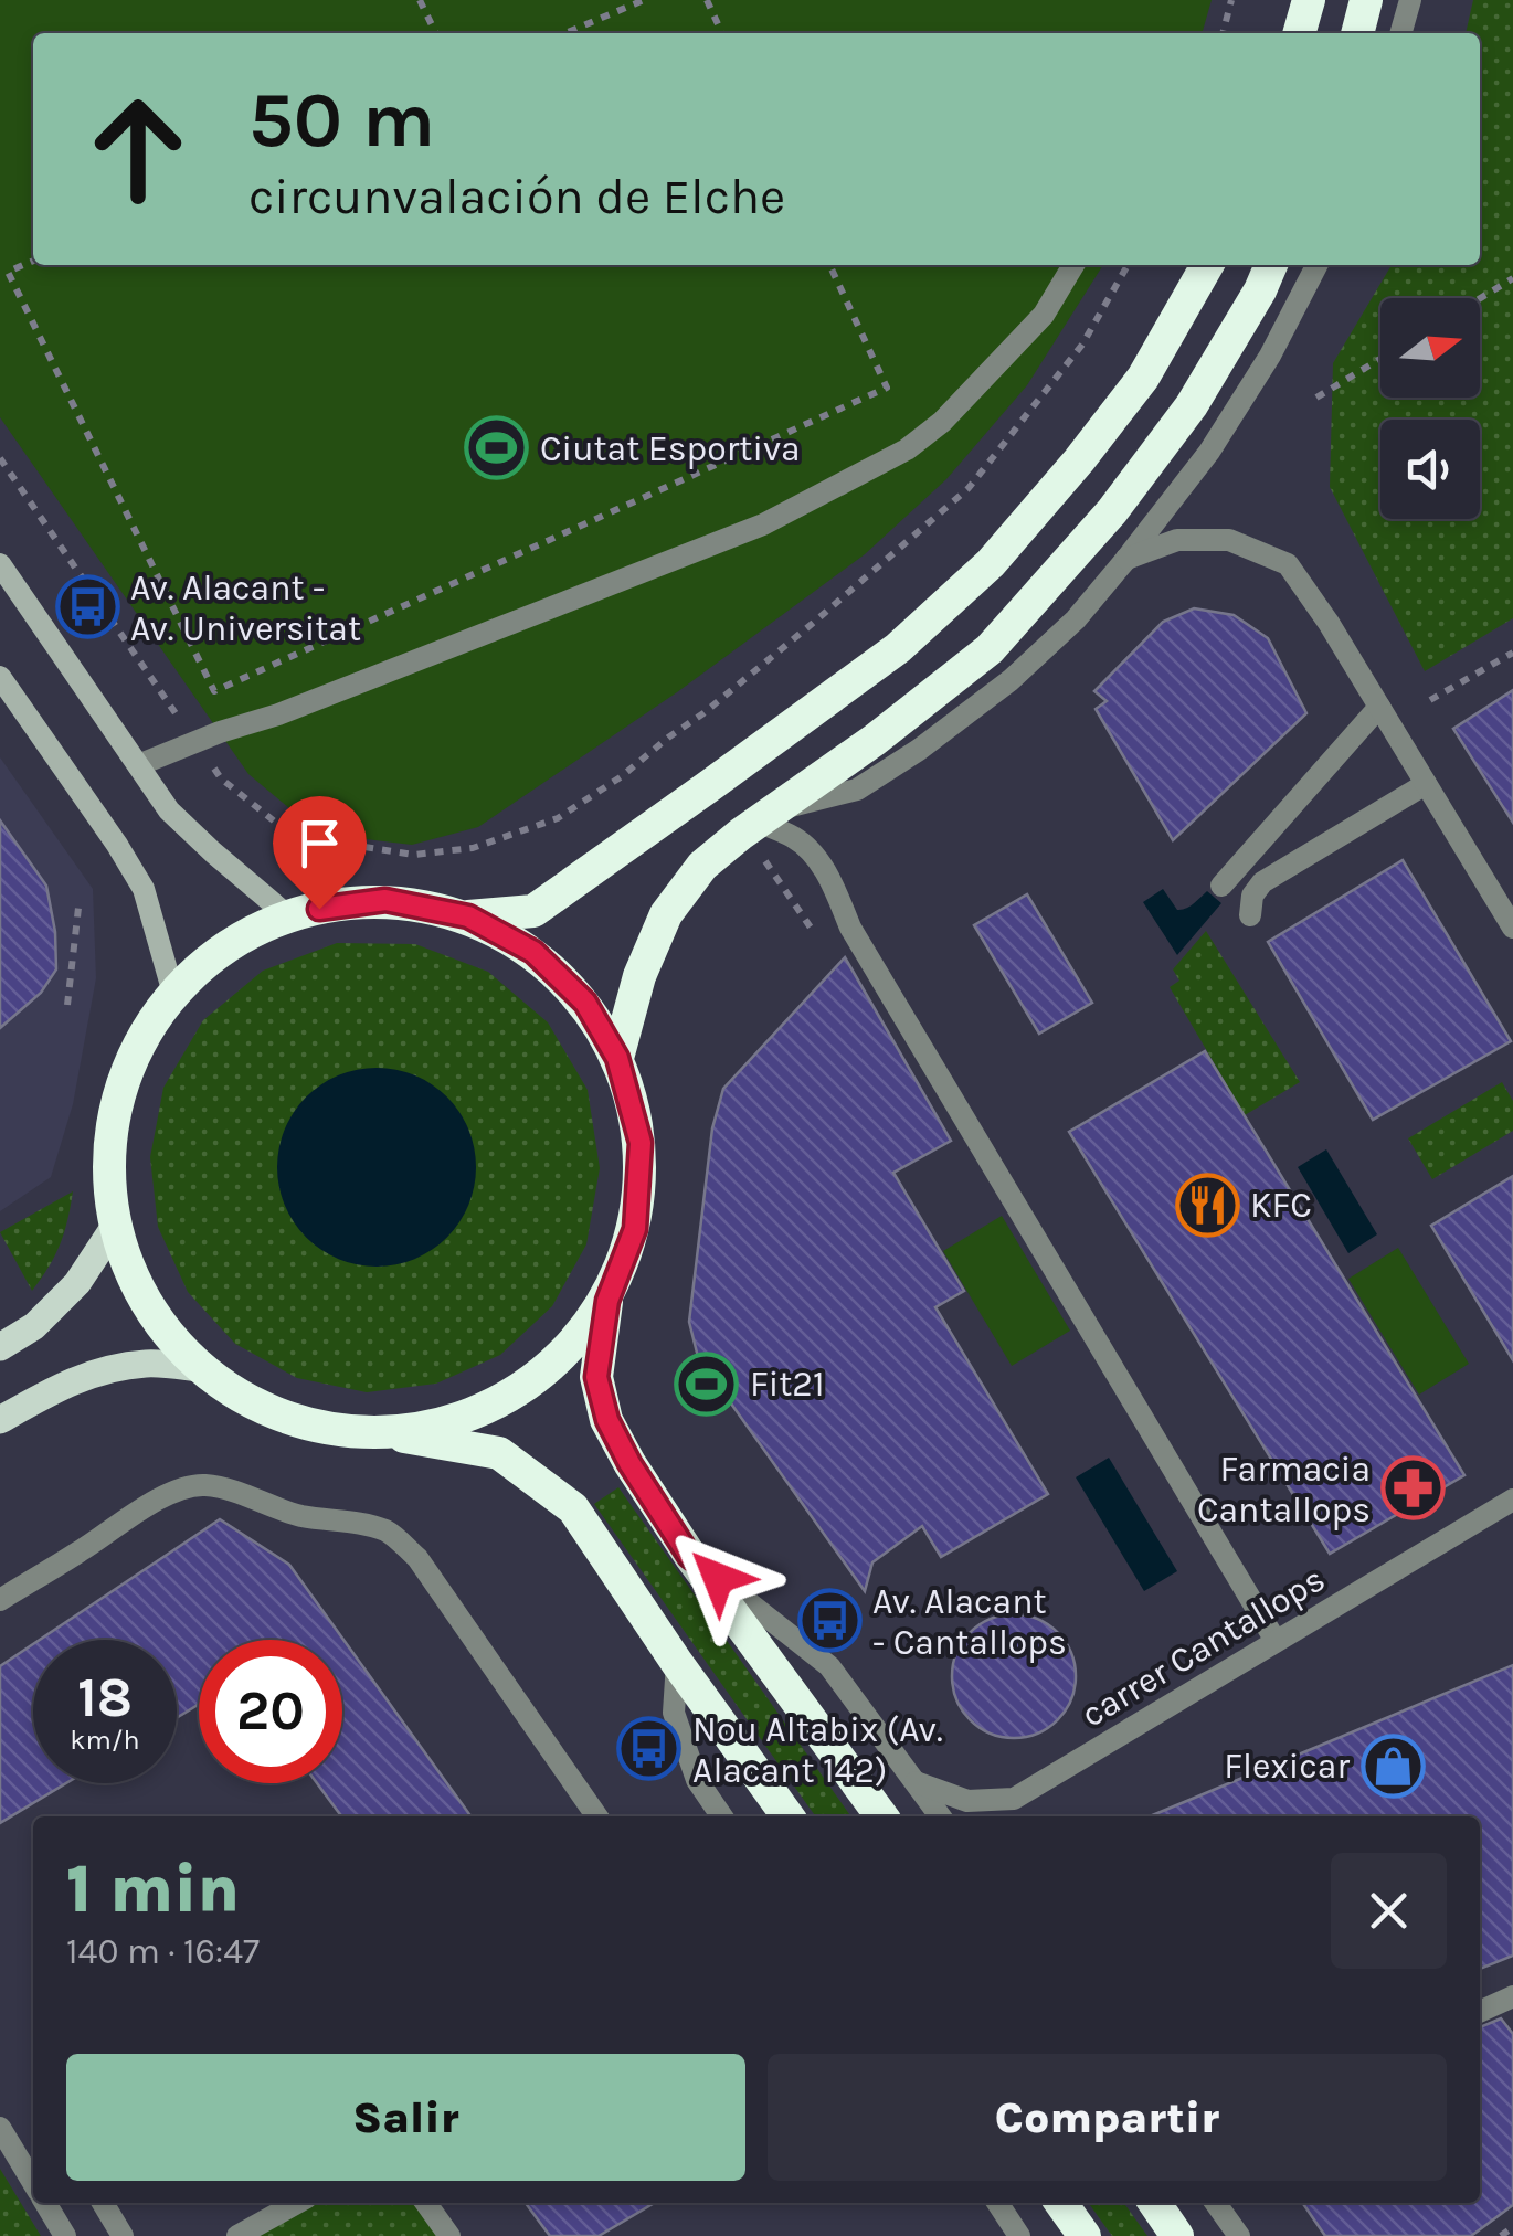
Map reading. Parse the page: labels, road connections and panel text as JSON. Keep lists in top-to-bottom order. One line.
{"streets":{"street":["carrer Cantallops"]},"places":{"sports":["Ciutat Esportiva","Fit21"],"bus stop":["Av. Alacant - Av. Universitat","Av. Alacant - Cantallops","Nou Altabix (Av. Alacant 142)"],"restaurant":["KFC"],"pharmacy":["Farmacia Cantallops"],"shop":["Flexicar"]},"north":"right","page":{"turn":["50 m","circunvalación de Elche"],"speed":"18 km/h","limit":"20","heading":["1 min","140 m · 16:47"],"buttons":["Salir","Compartir"]}}
